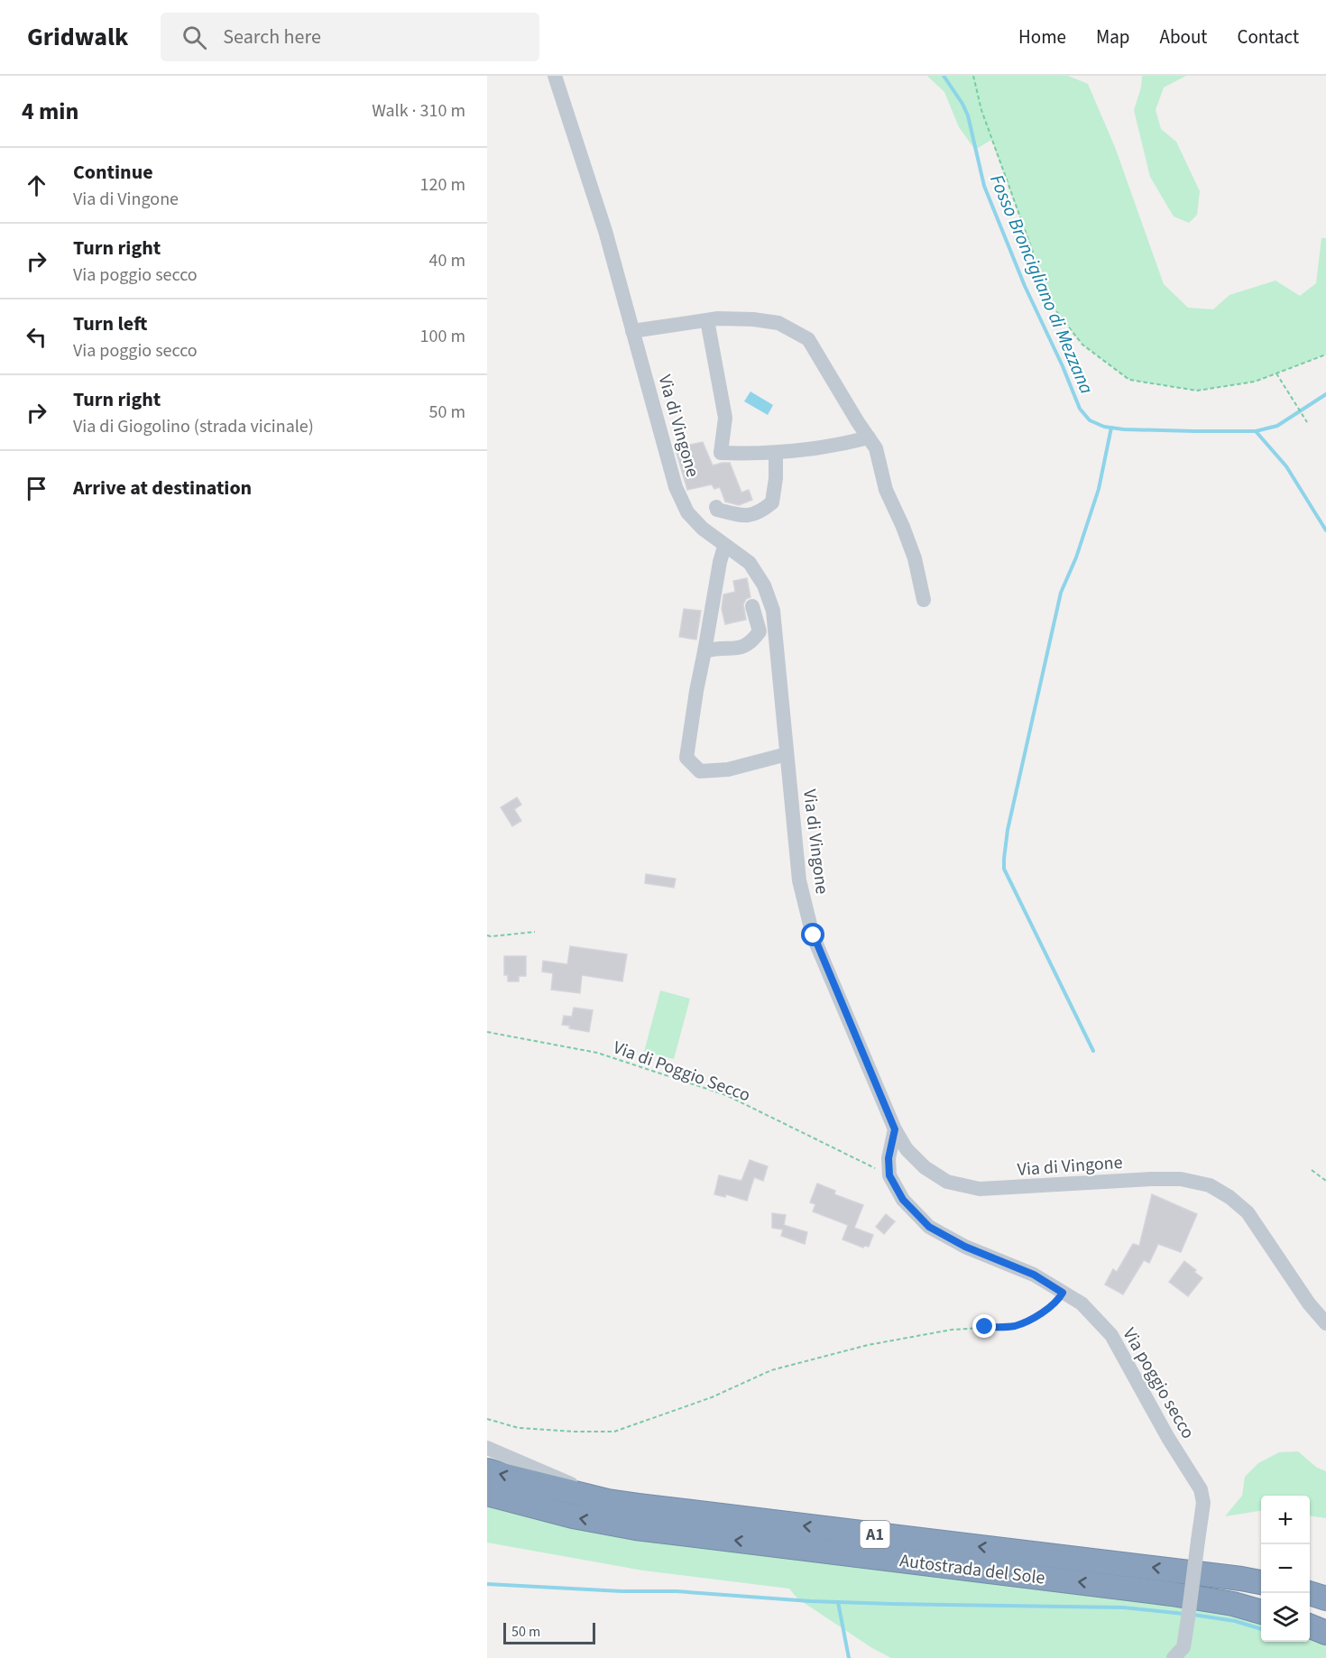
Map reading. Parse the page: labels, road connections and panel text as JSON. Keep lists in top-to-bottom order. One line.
{"streets":{"highway":["A1","Autostrada del Sole"],"street":["Via di Vingone","Via poggio secco"],"path":["Via di Poggio Secco"]},"crossings":[["Via di Poggio Secco","Via poggio secco"]],"one_way":["Autostrada del Sole"],"water":["Fosso Broncigliano di Mezzana"],"scale_bar":"50 m","page":{"header":"Gridwalk","search":"Search here","nav":["Home","Map","About","Contact"],"heading":["4 min","Walk · 310 m"],"list":[["Continue","Via di Vingone","120 m"],["Turn right","Via poggio secco","40 m"],["Turn left","Via poggio secco","100 m"],["Turn right","Via di Giogolino (strada vicinale)","50 m"],"Arrive at destination"],"map_buttons":["+","−"],"scale":"50 m"}}
